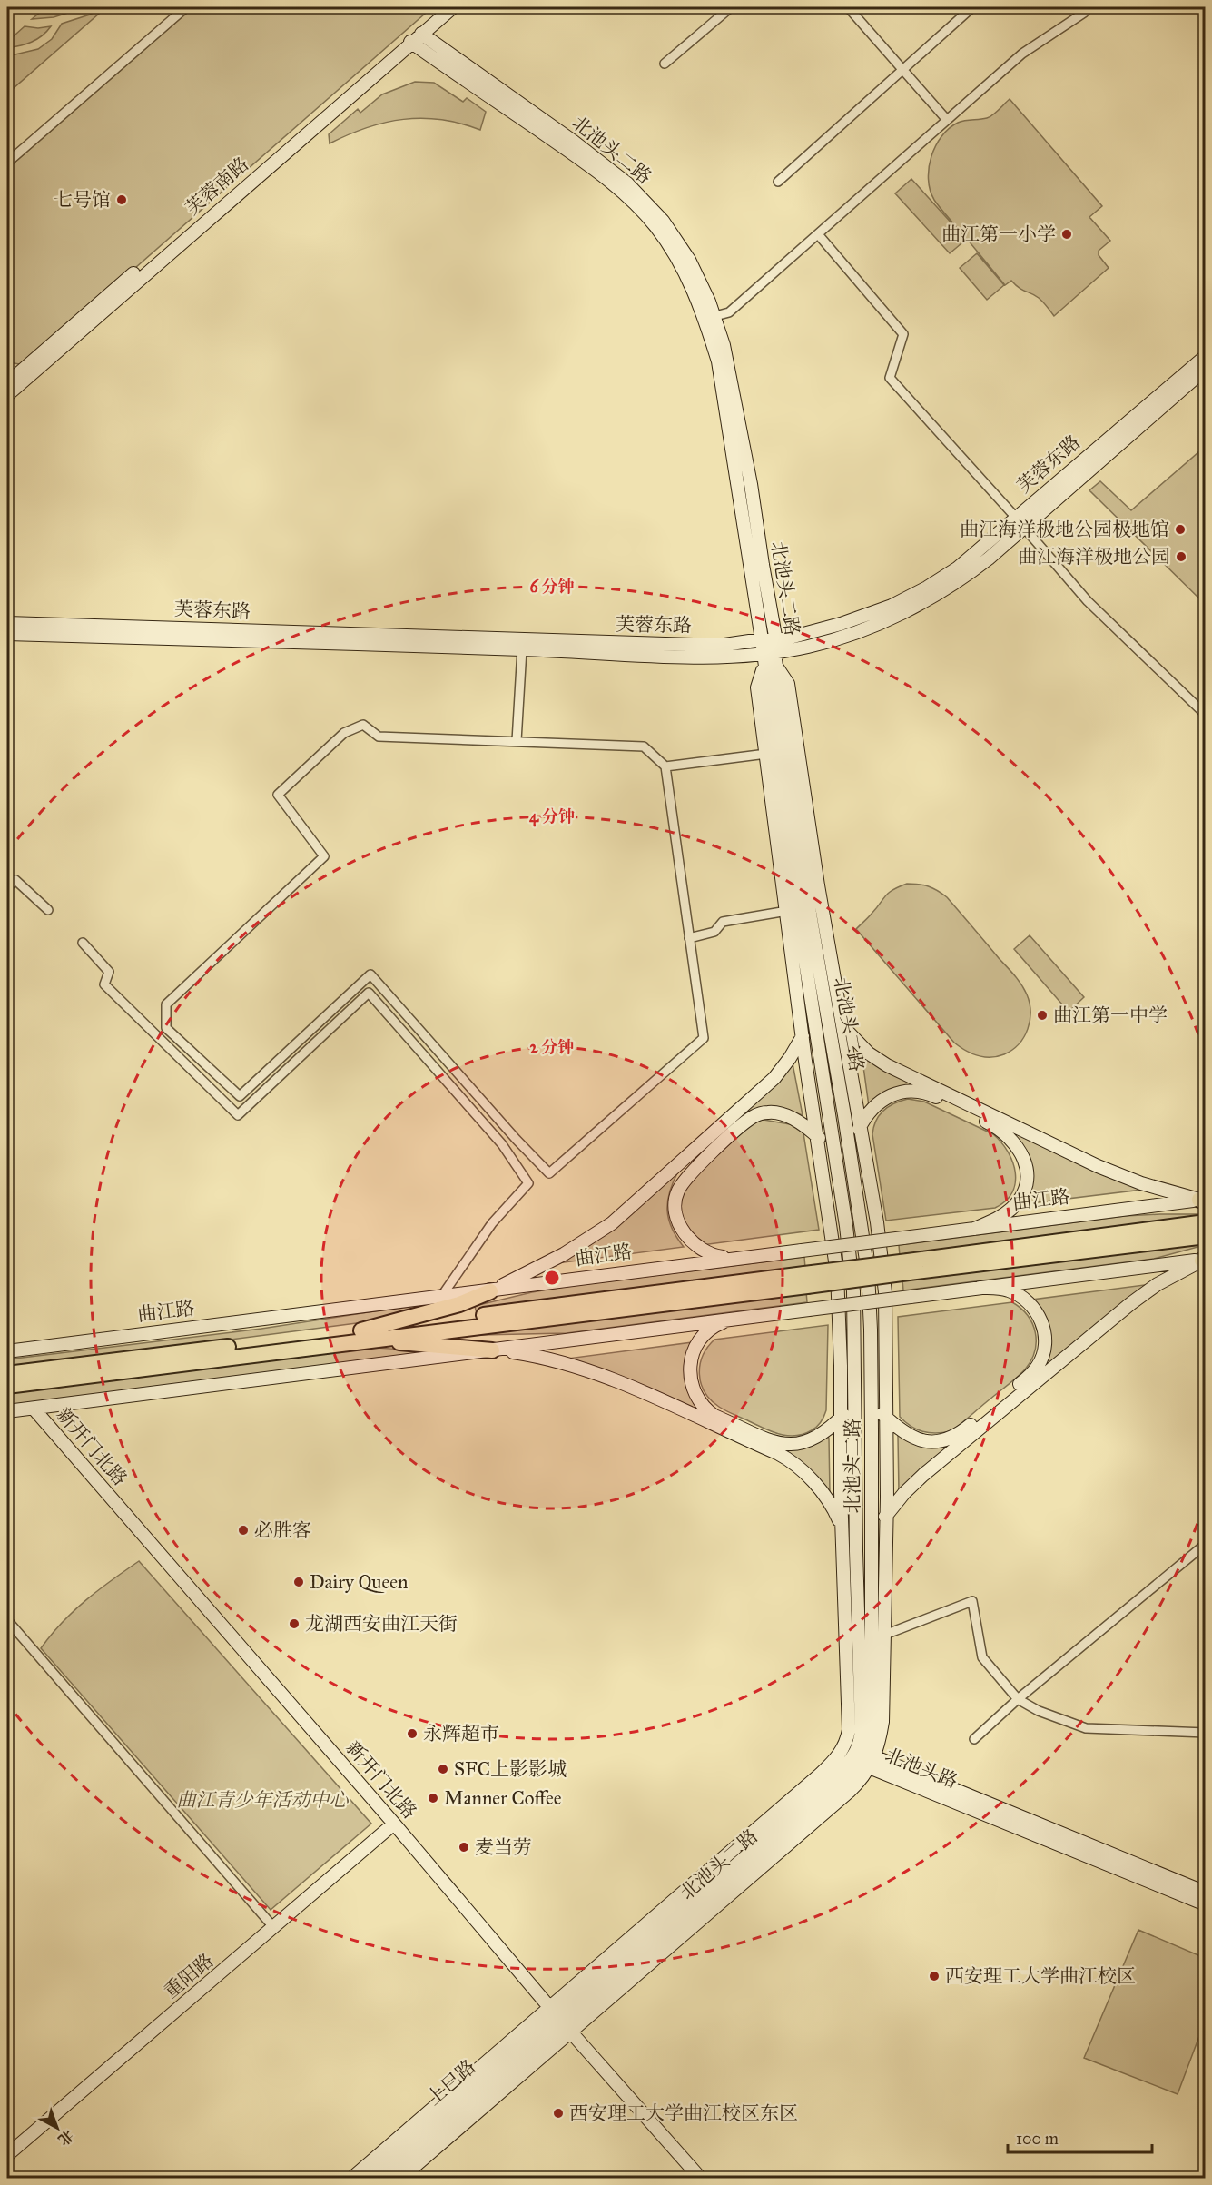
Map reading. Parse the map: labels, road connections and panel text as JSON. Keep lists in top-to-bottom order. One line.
{"streets":{"main road":["北池头二路","芙蓉南路","芙蓉东路","曲江路","新开门北路","北池头路","重阳路","上巳路"]},"crossings":[["北池头二路","芙蓉南路"],["北池头二路","芙蓉东路"],["北池头二路","新开门北路"],["北池头二路","北池头路"],["北池头二路","上巳路"],["新开门北路","重阳路"],["新开门北路","上巳路"]],"parks":["曲江青少年活动中心"],"places":["七号馆","曲江第一小学","曲江海洋极地公园极地馆","曲江海洋极地公园","曲江第一中学","必胜客","Dairy Queen","龙湖西安曲江天街","永辉超市","SFC上影影城","Manner Coffee","麦当劳","西安理工大学曲江校区","西安理工大学曲江校区东区"],"scale_bar":"100 m","north":"bottom right","rings":["6 分钟","4 分钟","2 分钟"]}
